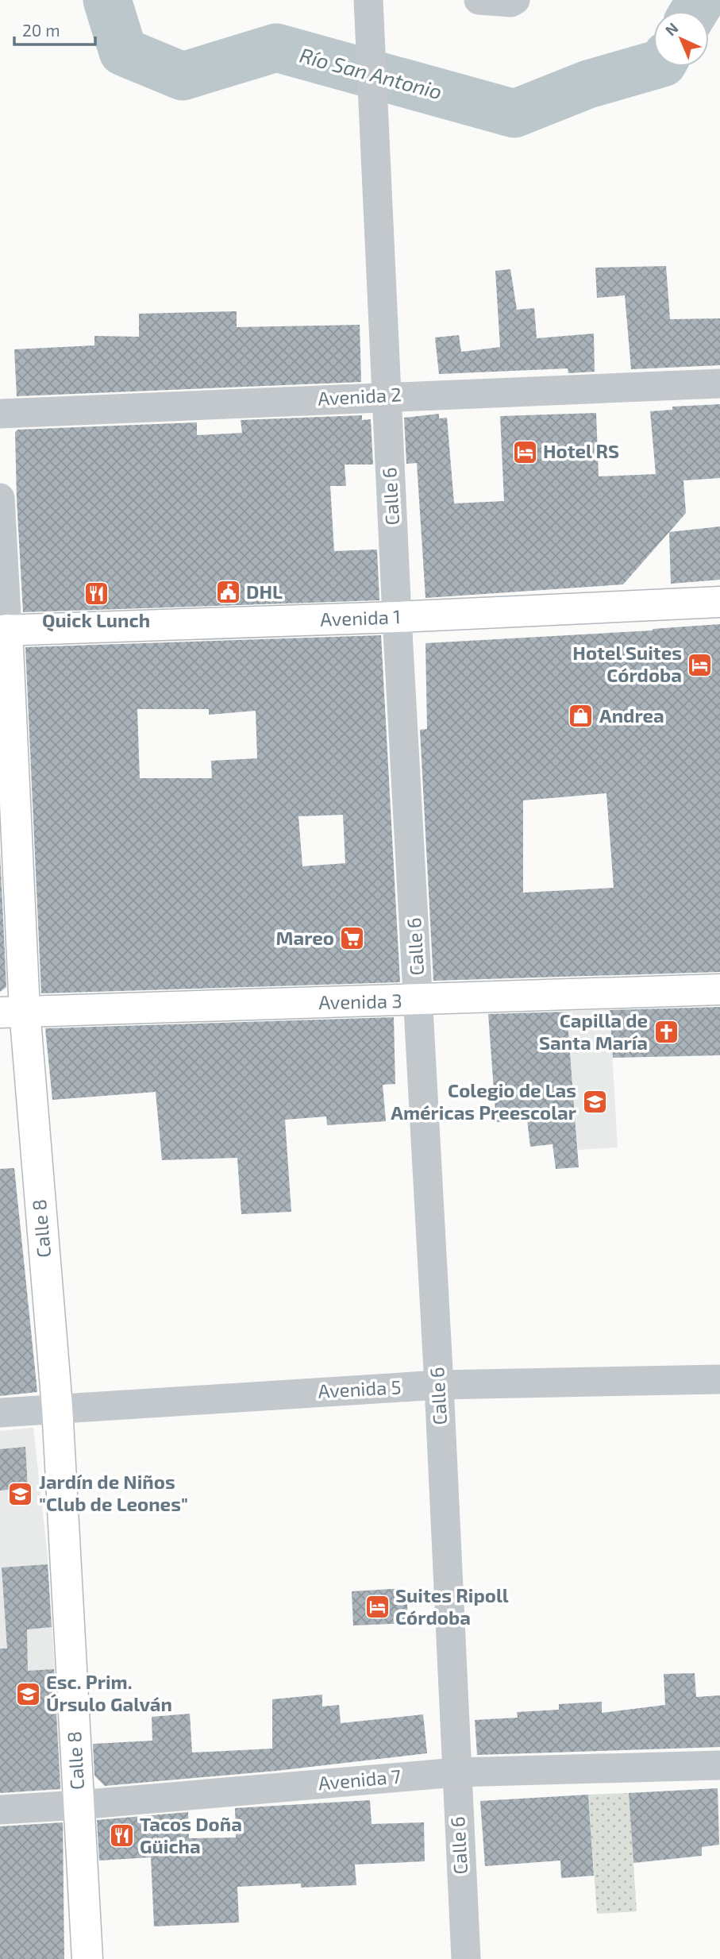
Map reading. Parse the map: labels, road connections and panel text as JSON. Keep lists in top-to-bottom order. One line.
{"streets":{"main road":["Avenida 1","Avenida 3","Calle 8"],"street":["Avenida 2","Calle 6","Avenida 5","Avenida 7"]},"crossings":[["Avenida 2","Calle 6"],["Calle 6","Avenida 1"],["Calle 6","Avenida 3"],["Calle 6","Avenida 5"],["Calle 6","Avenida 7"],["Avenida 1","Calle 8"],["Avenida 3","Calle 8"],["Calle 8","Avenida 5"],["Calle 8","Avenida 7"]],"water":["Río San Antonio"],"places":{"hotel":["Hotel RS","Hotel Suites Córdoba","Suites Ripoll Córdoba"],"public building":["DHL"],"restaurant":["Quick Lunch","Tacos Doña Güicha"],"shop":["Andrea"],"supermarket":["Mareo"],"church":["Capilla de Santa María"],"school or university":["Colegio de Las Américas Preescolar","Jardín de Niños \"Club de Leones\"","Esc. Prim. Úrsulo Galván"]},"scale_bar":"20 m","north":"top left"}
